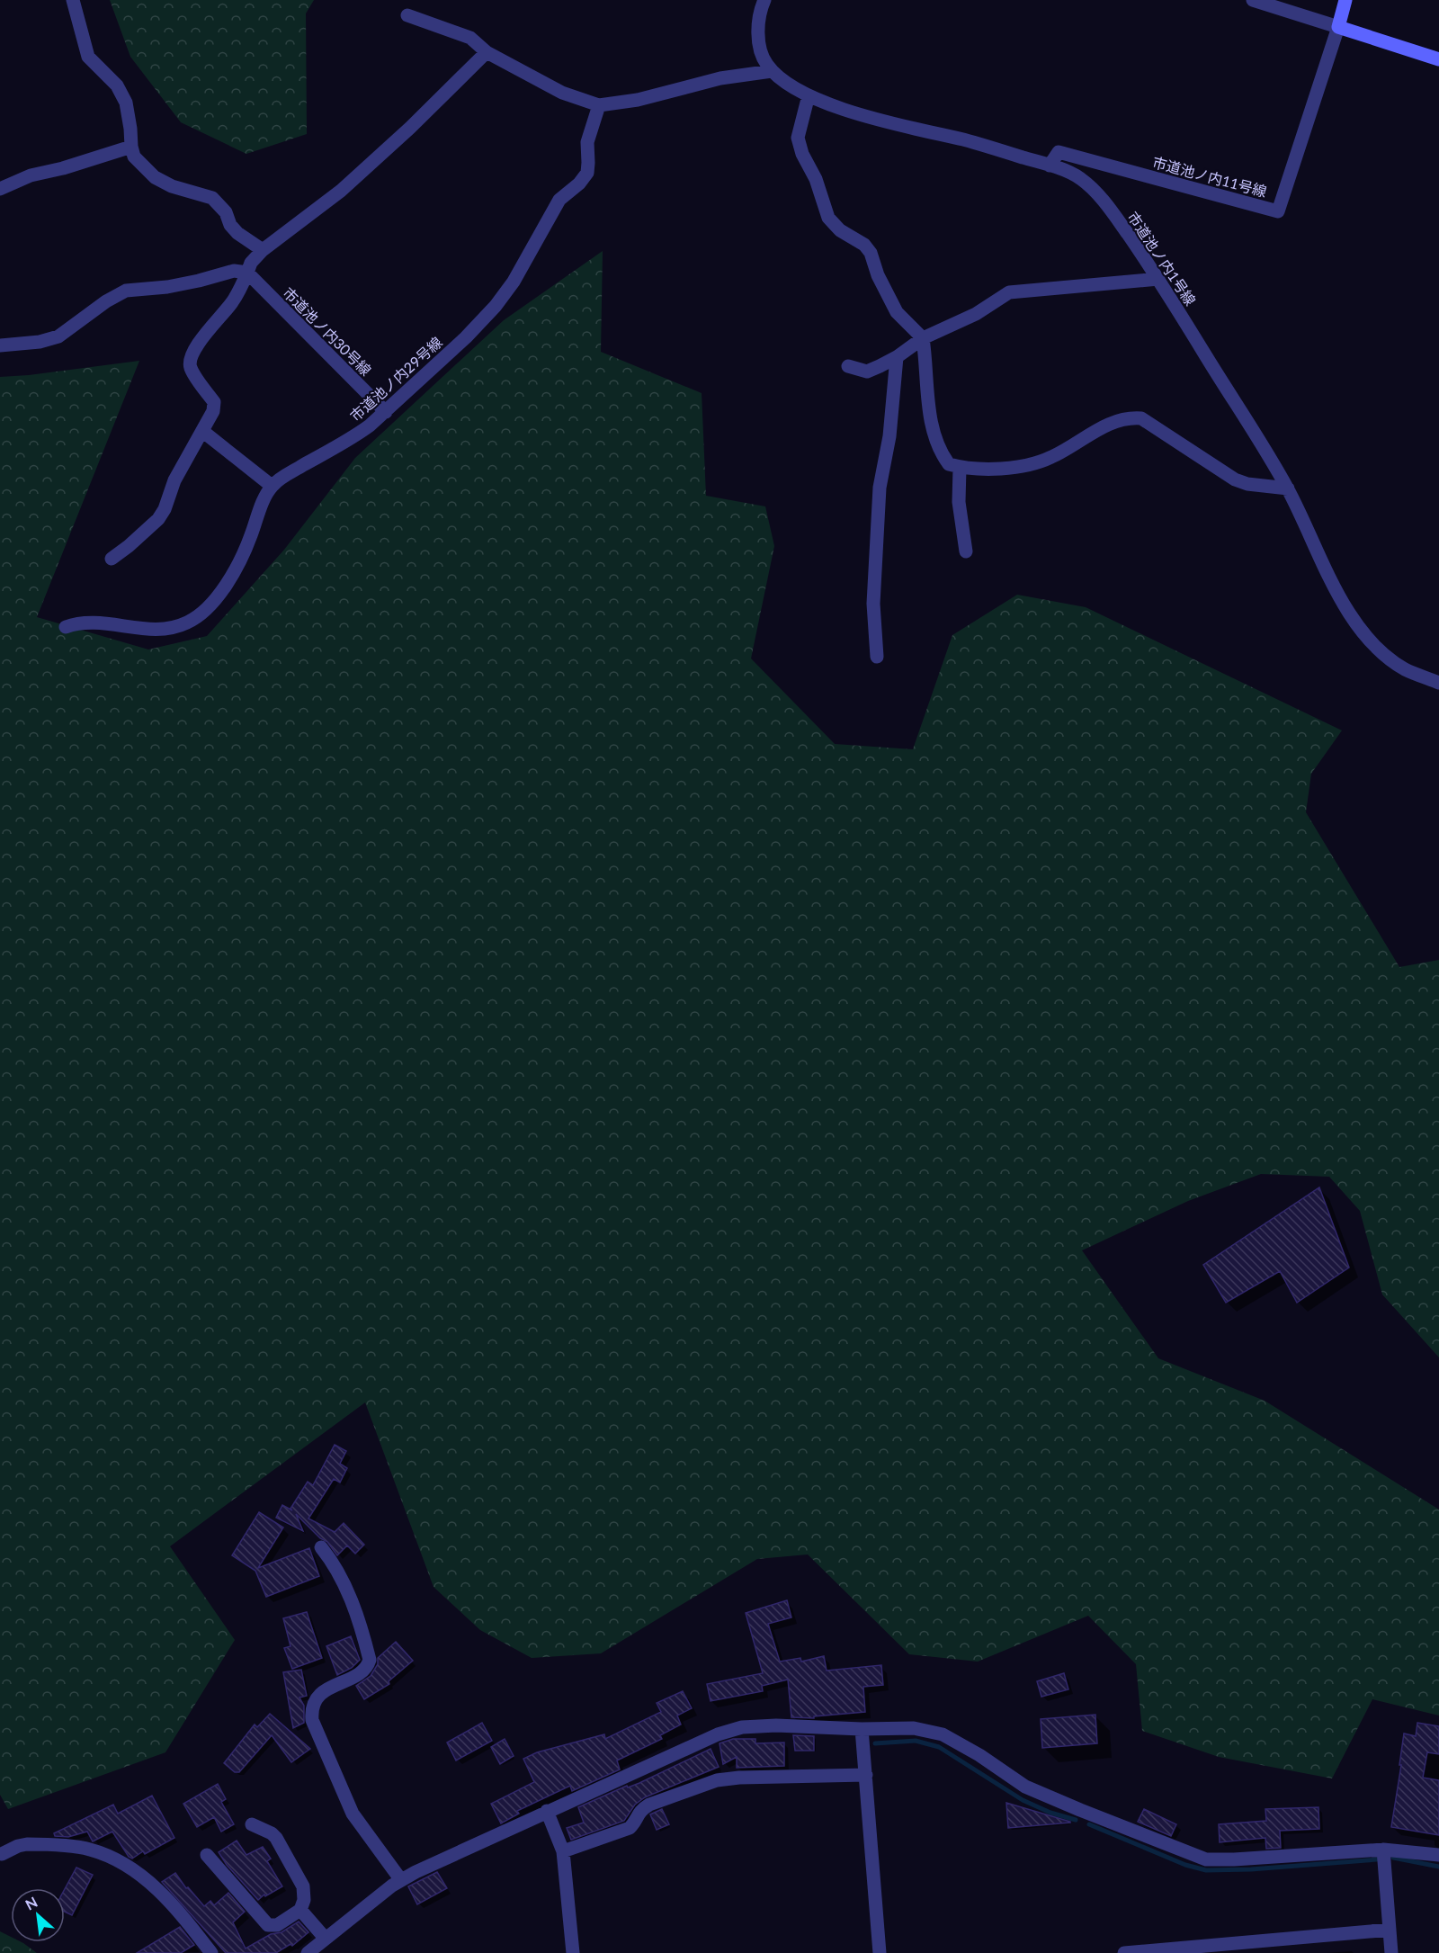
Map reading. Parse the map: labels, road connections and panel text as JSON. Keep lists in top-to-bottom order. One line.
{"streets":{"street":["市道池ノ内11号線","市道池ノ内1号線","市道池ノ内30号線","市道池ノ内29号線"]},"crossings":[["市道池ノ内11号線","市道池ノ内1号線"],["市道池ノ内30号線","市道池ノ内29号線"]],"north":"top left"}
